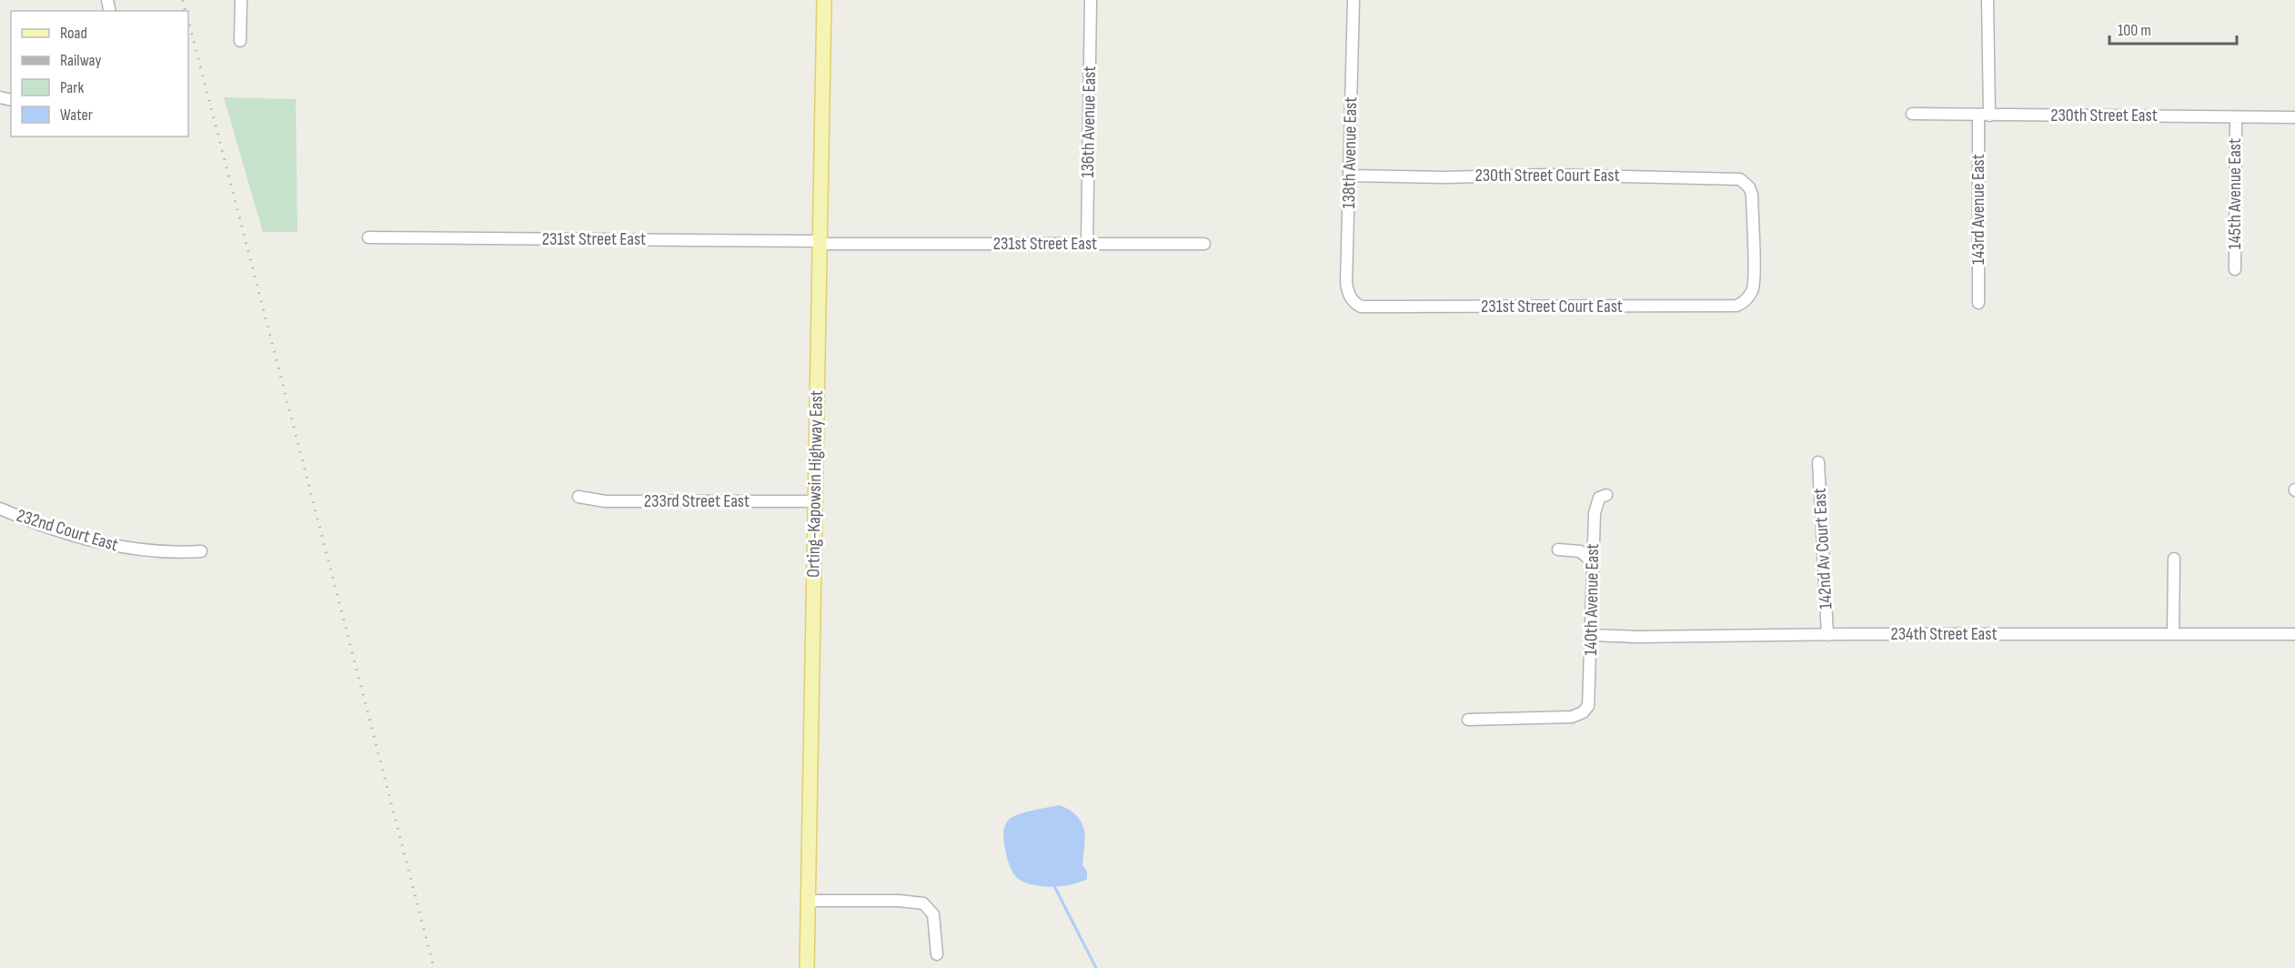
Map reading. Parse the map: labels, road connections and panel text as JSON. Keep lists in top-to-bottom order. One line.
{"streets":{"main road":["Orting-Kapowsin Highway East"],"street":["230th Street East","136th Avenue East","138th Avenue East","230th Street Court East","145th Avenue East","143rd Avenue East","231st Street East","231st Street Court East","233rd Street East","232nd Court East","142nd Av Court East","140th Avenue East","234th Street East"]},"crossings":[["230th Street East","145th Avenue East"],["230th Street East","143rd Avenue East"],["136th Avenue East","231st Street East"],["138th Avenue East","230th Street Court East"],["138th Avenue East","231st Street Court East"],["230th Street Court East","231st Street Court East"],["231st Street East","Orting-Kapowsin Highway East"],["Orting-Kapowsin Highway East","233rd Street East"],["142nd Av Court East","234th Street East"],["140th Avenue East","234th Street East"]],"legend":["Road","Railway","Park","Water"],"scale_bar":"100 m"}
